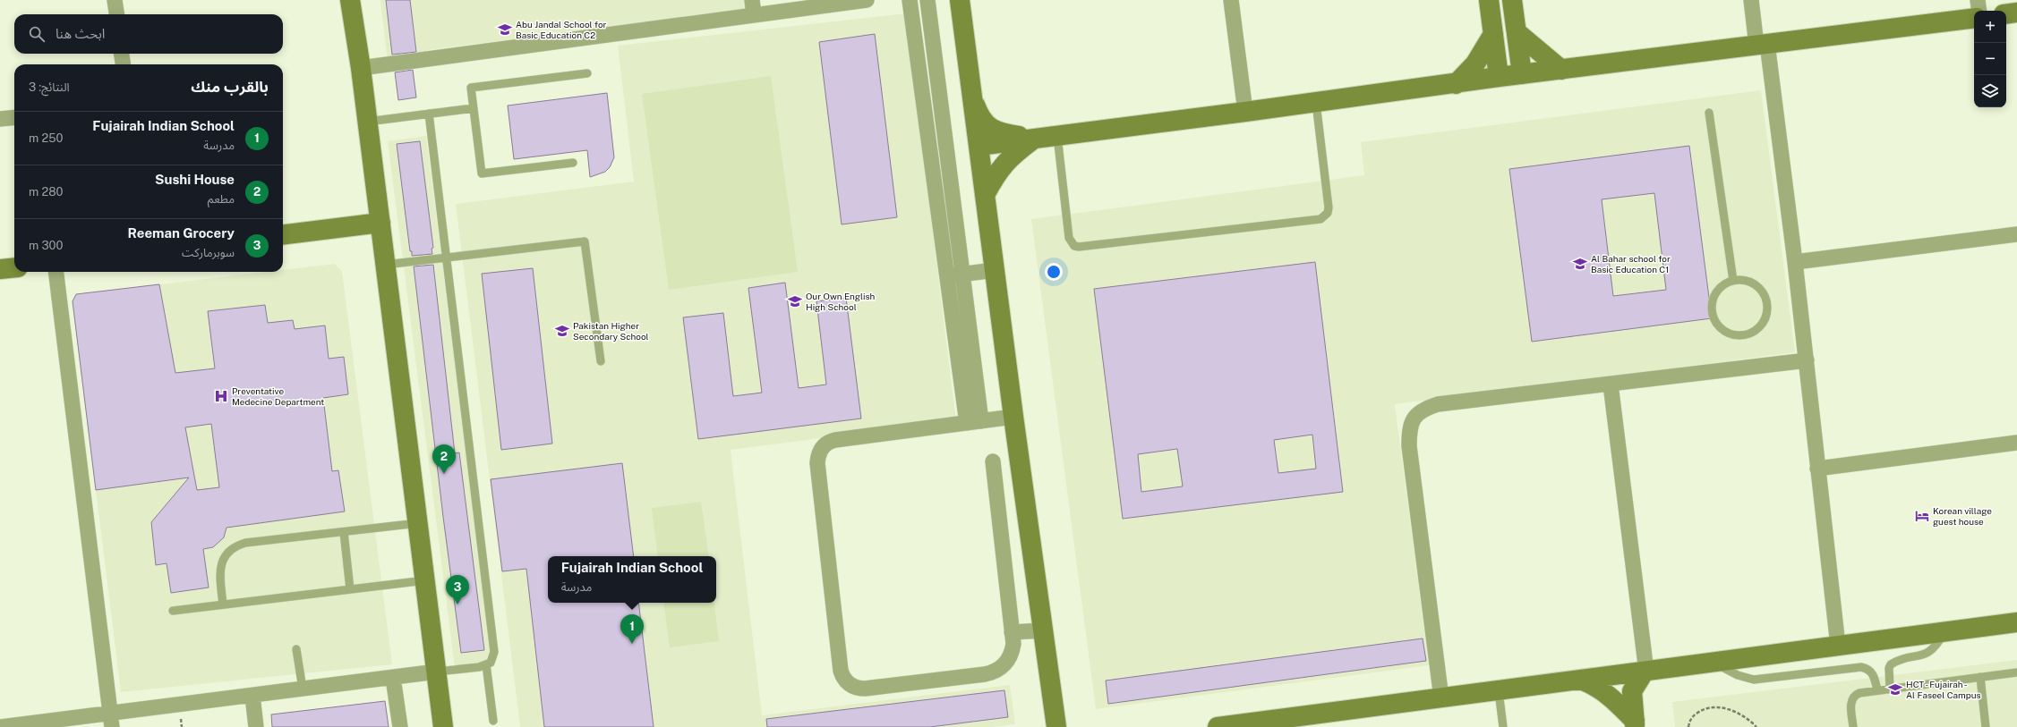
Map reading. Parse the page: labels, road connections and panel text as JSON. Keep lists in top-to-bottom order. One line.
{"places":{"school or university":["Abu Jandal School for Basic Education C2","Al Bahar school for Basic Education C1","Our Own English High School","Pakistan Higher Secondary School","HCT - Fujairah - Al Faseel Campus"],"hospital":["Preventative Medecine Department"],"hotel":["Korean village guest house"]},"page":{"map_buttons":["+","−"],"search":"ابحث هنا","heading":["بالقرب منك","النتائج: 3"],"list":[{"mark":"1","name":"Fujairah Indian School","note":"مدرسة","value":"250 m"},{"mark":"2","name":"Sushi House","note":"مطعم","value":"280 m"},{"mark":"3","name":"Reeman Grocery","note":"سوبرماركت","value":"300 m"}],"pins":["2","3","1"],"popup":["Fujairah Indian School","مدرسة"]}}
